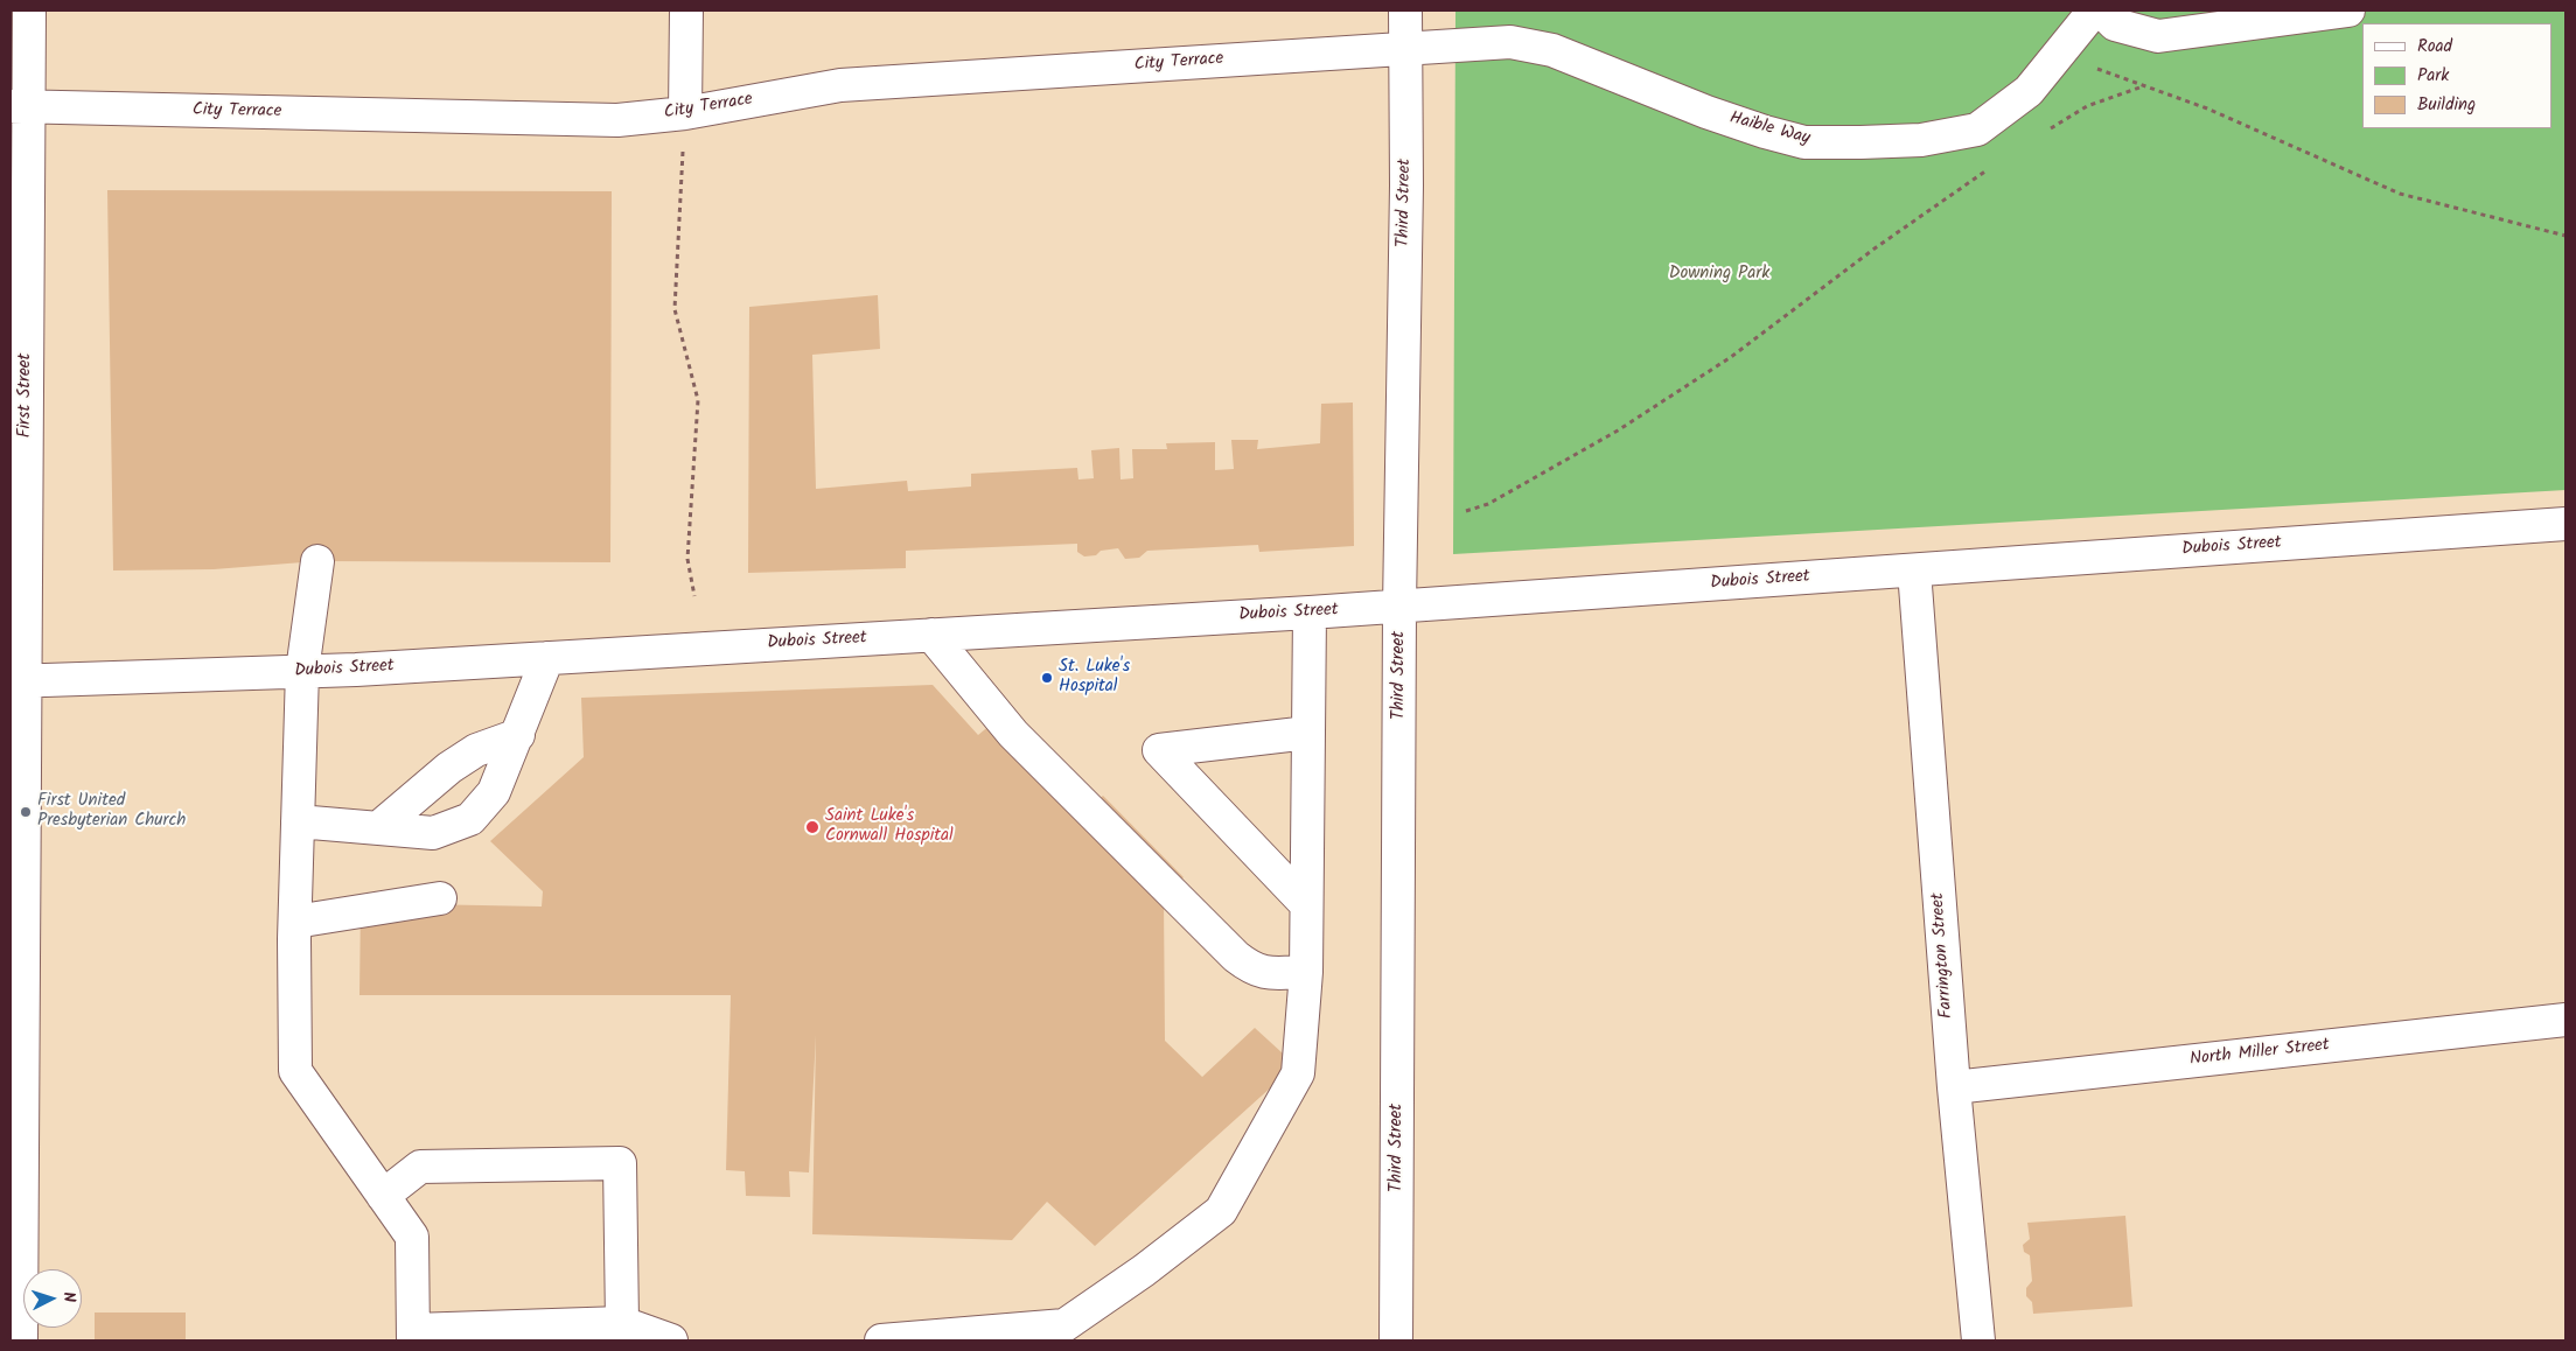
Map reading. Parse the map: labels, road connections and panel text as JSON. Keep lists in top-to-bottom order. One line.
{"streets":{"street":["City Terrace","Haible Way","Third Street","First Street","Dubois Street","Farrington Street","North Miller Street"]},"crossings":[["City Terrace","Haible Way"],["City Terrace","Third Street"],["City Terrace","First Street"],["Haible Way","Third Street"],["Third Street","Dubois Street"],["First Street","Dubois Street"],["Dubois Street","Farrington Street"],["Farrington Street","North Miller Street"]],"parks":["Downing Park"],"places":["St. Luke's Hospital","First United Presbyterian Church","Saint Luke's Cornwall Hospital"],"legend":["Road","Park","Building"],"north":"right"}
